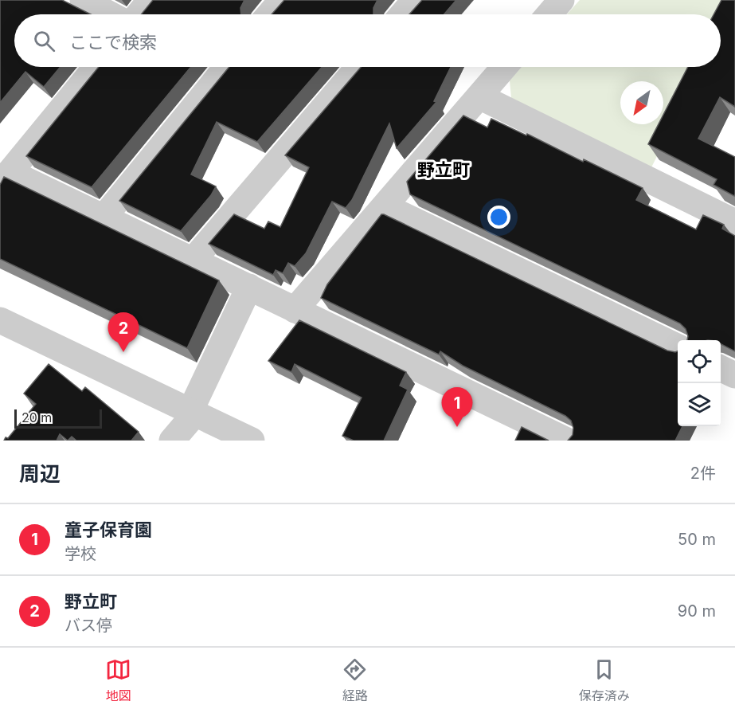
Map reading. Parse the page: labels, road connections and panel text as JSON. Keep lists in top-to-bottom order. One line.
{"districts":["野立町"],"scale_bar":"20 m","north":"bottom left","page":{"search":"ここで検索","pins":["2","1"],"scale":"20 m","heading":["周辺","2件"],"list":[{"mark":"1","name":"童子保育園","note":"学校","value":"50 m"},{"mark":"2","name":"野立町","note":"バス停","value":"90 m"}],"nav":["地図","経路","保存済み"]}}
